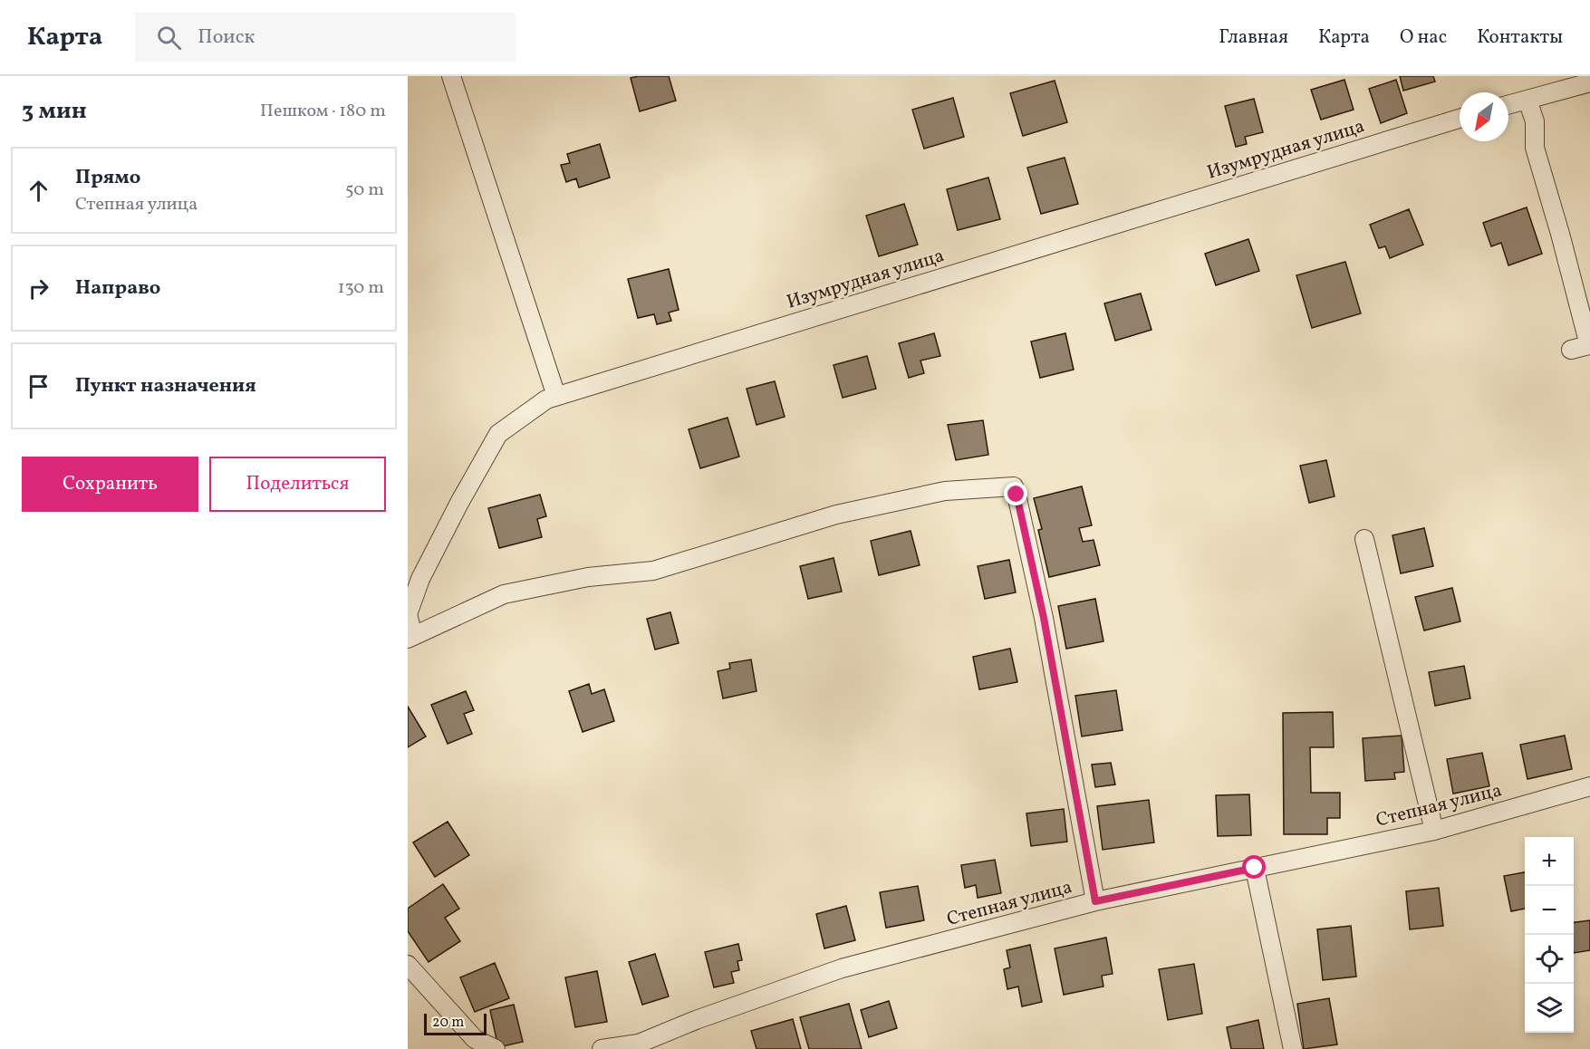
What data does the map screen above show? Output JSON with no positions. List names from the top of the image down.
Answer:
{
  "streets": {
    "street": ["Изумрудная улица", "Степная улица"]
  },
  "scale_bar": "20 m",
  "north": "bottom left",
  "page": {
    "header": "Карта",
    "search": "Поиск",
    "nav": [
      "Главная",
      "Карта",
      "О нас",
      "Контакты"
    ],
    "heading": ["3 мин", "Пешком · 180 m"],
    "list": [
      ["Прямо", "Степная улица", "50 m"],
      ["Направо", "130 m"],
      "Пункт назначения"
    ],
    "buttons": ["Сохранить", "Поделиться"],
    "map_buttons": ["+", "−"],
    "scale": "20 m"
  }
}
